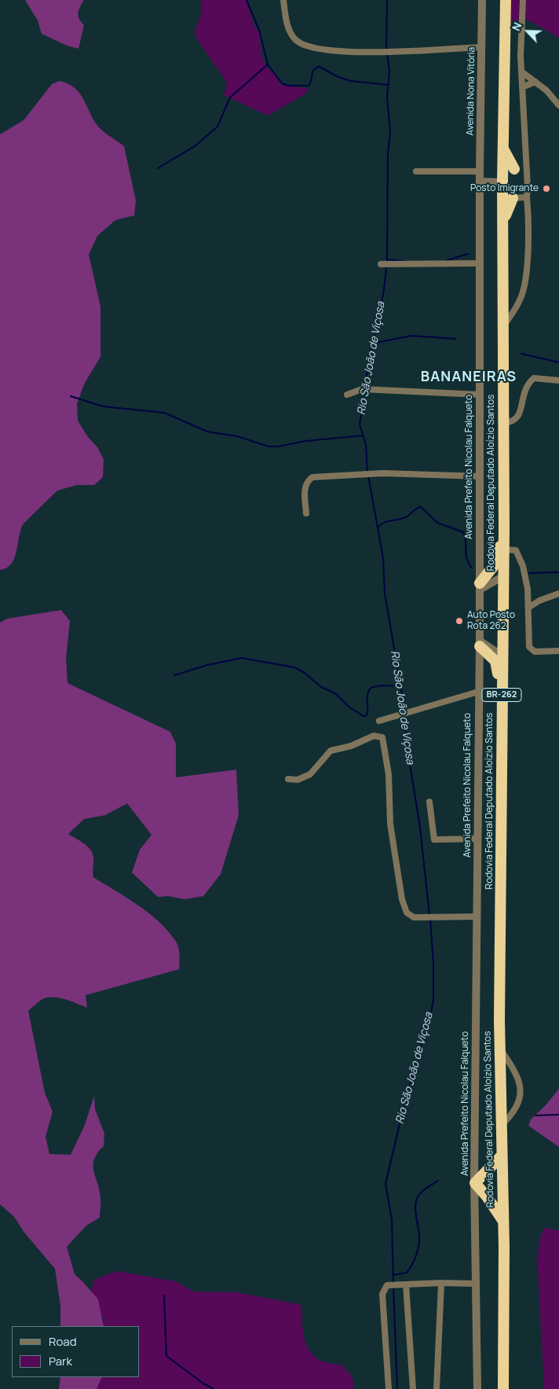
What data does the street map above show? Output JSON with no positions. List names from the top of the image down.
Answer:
{
  "streets": {
    "highway": ["Rodovia Federal Deputado Aloízio Santos", "BR-262"],
    "street": ["Avenida Nona Vitória", "Avenida Prefeito Nicolau Falqueto"]
  },
  "crossings": [
    ["Avenida Nona Vitória", "Avenida Prefeito Nicolau Falqueto"]
  ],
  "districts": ["BANANEIRAS"],
  "water": ["Rio São João de Viçosa"],
  "places": ["Posto Imigrante", "Auto Posto Rota 262"],
  "legend": ["Road", "Park"],
  "north": "top left"
}
